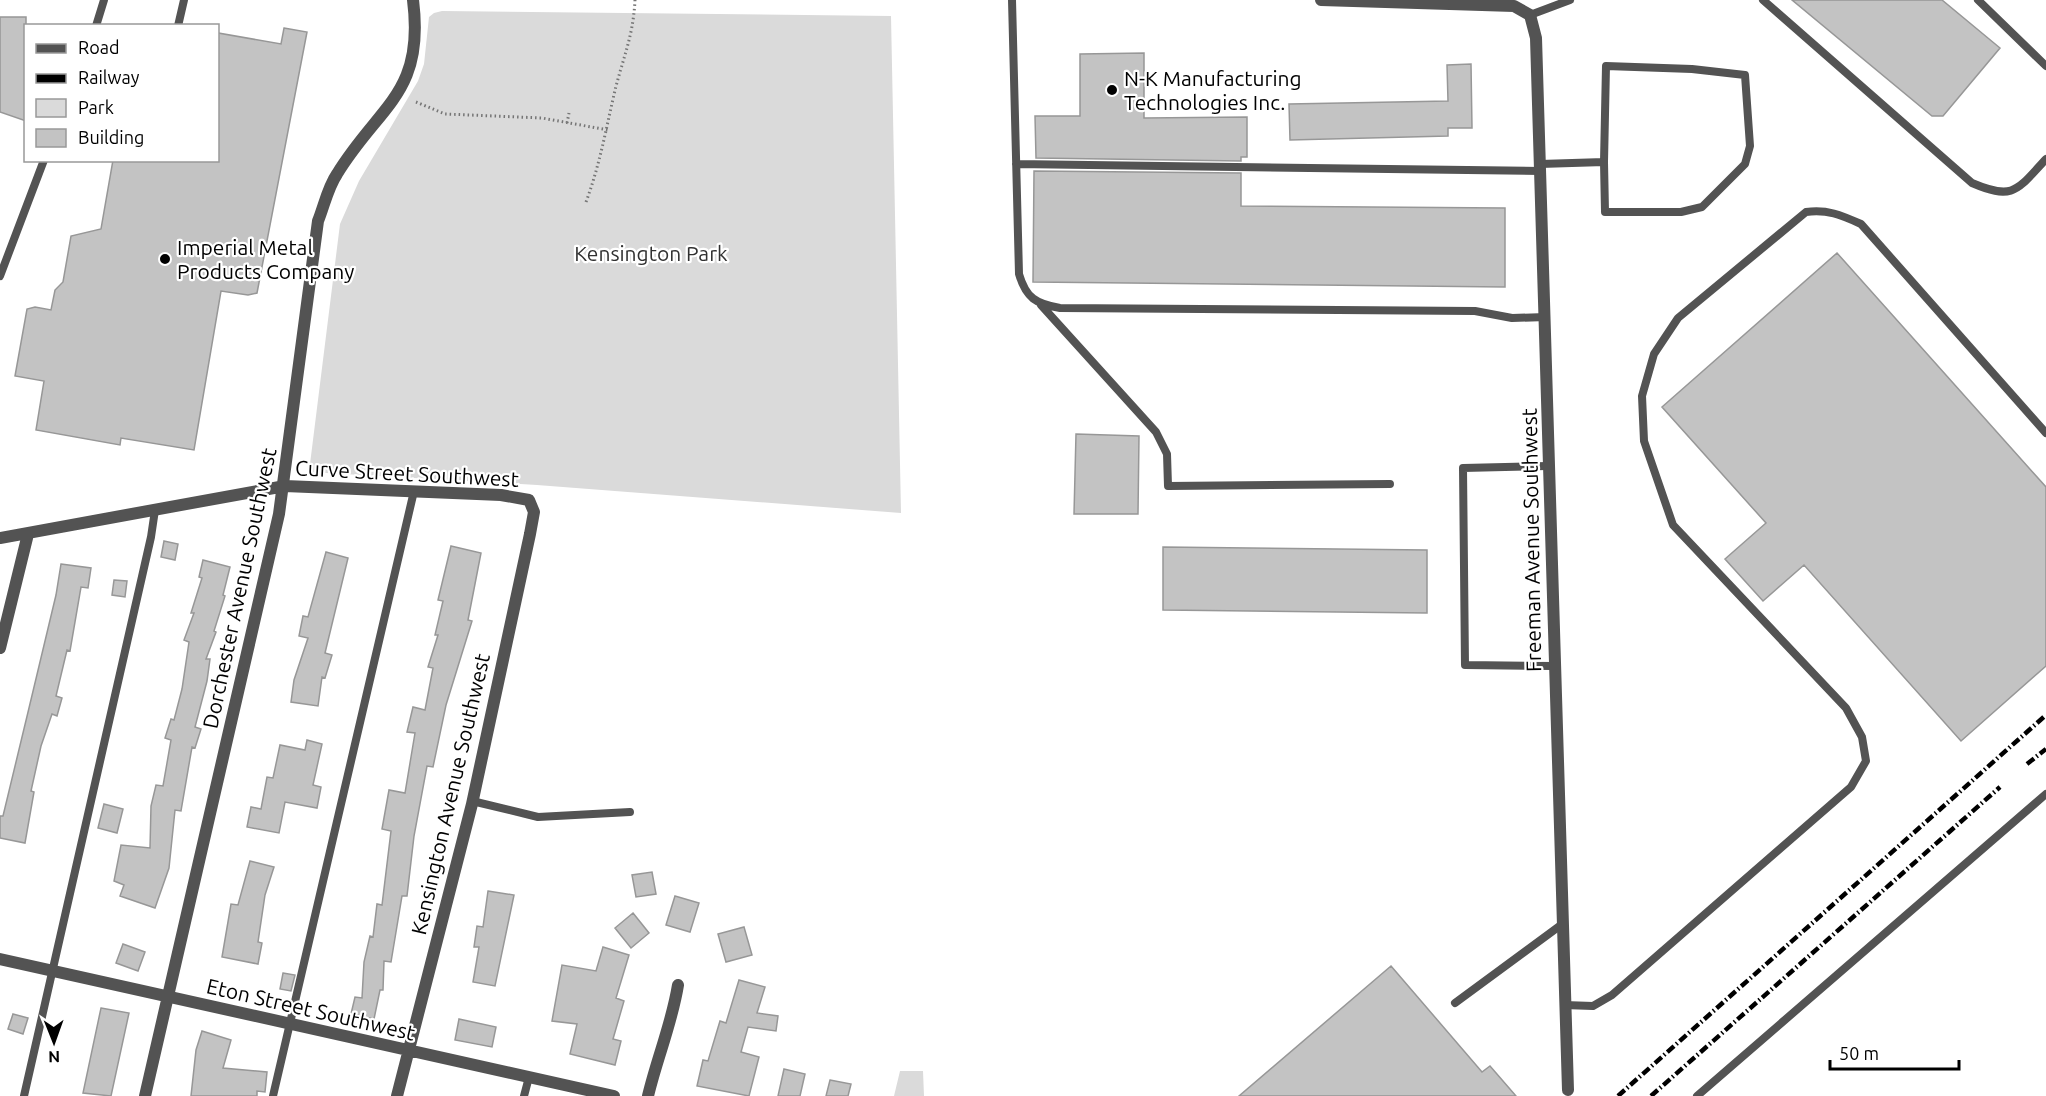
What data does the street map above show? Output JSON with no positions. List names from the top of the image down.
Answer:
{
  "streets": {
    "street": [
      "Curve Street Southwest",
      "Freeman Avenue Southwest",
      "Dorchester Avenue Southwest",
      "Kensington Avenue Southwest",
      "Eton Street Southwest"
    ]
  },
  "crossings": [
    ["Curve Street Southwest", "Dorchester Avenue Southwest"],
    ["Curve Street Southwest", "Kensington Avenue Southwest"],
    ["Dorchester Avenue Southwest", "Eton Street Southwest"],
    ["Kensington Avenue Southwest", "Eton Street Southwest"]
  ],
  "parks": ["Kensington Park"],
  "places": ["N-K Manufacturing Technologies Inc.", "Imperial Metal Products Company"],
  "legend": [
    "Road",
    "Railway",
    "Park",
    "Building"
  ],
  "scale_bar": "50 m",
  "north": "bottom"
}
